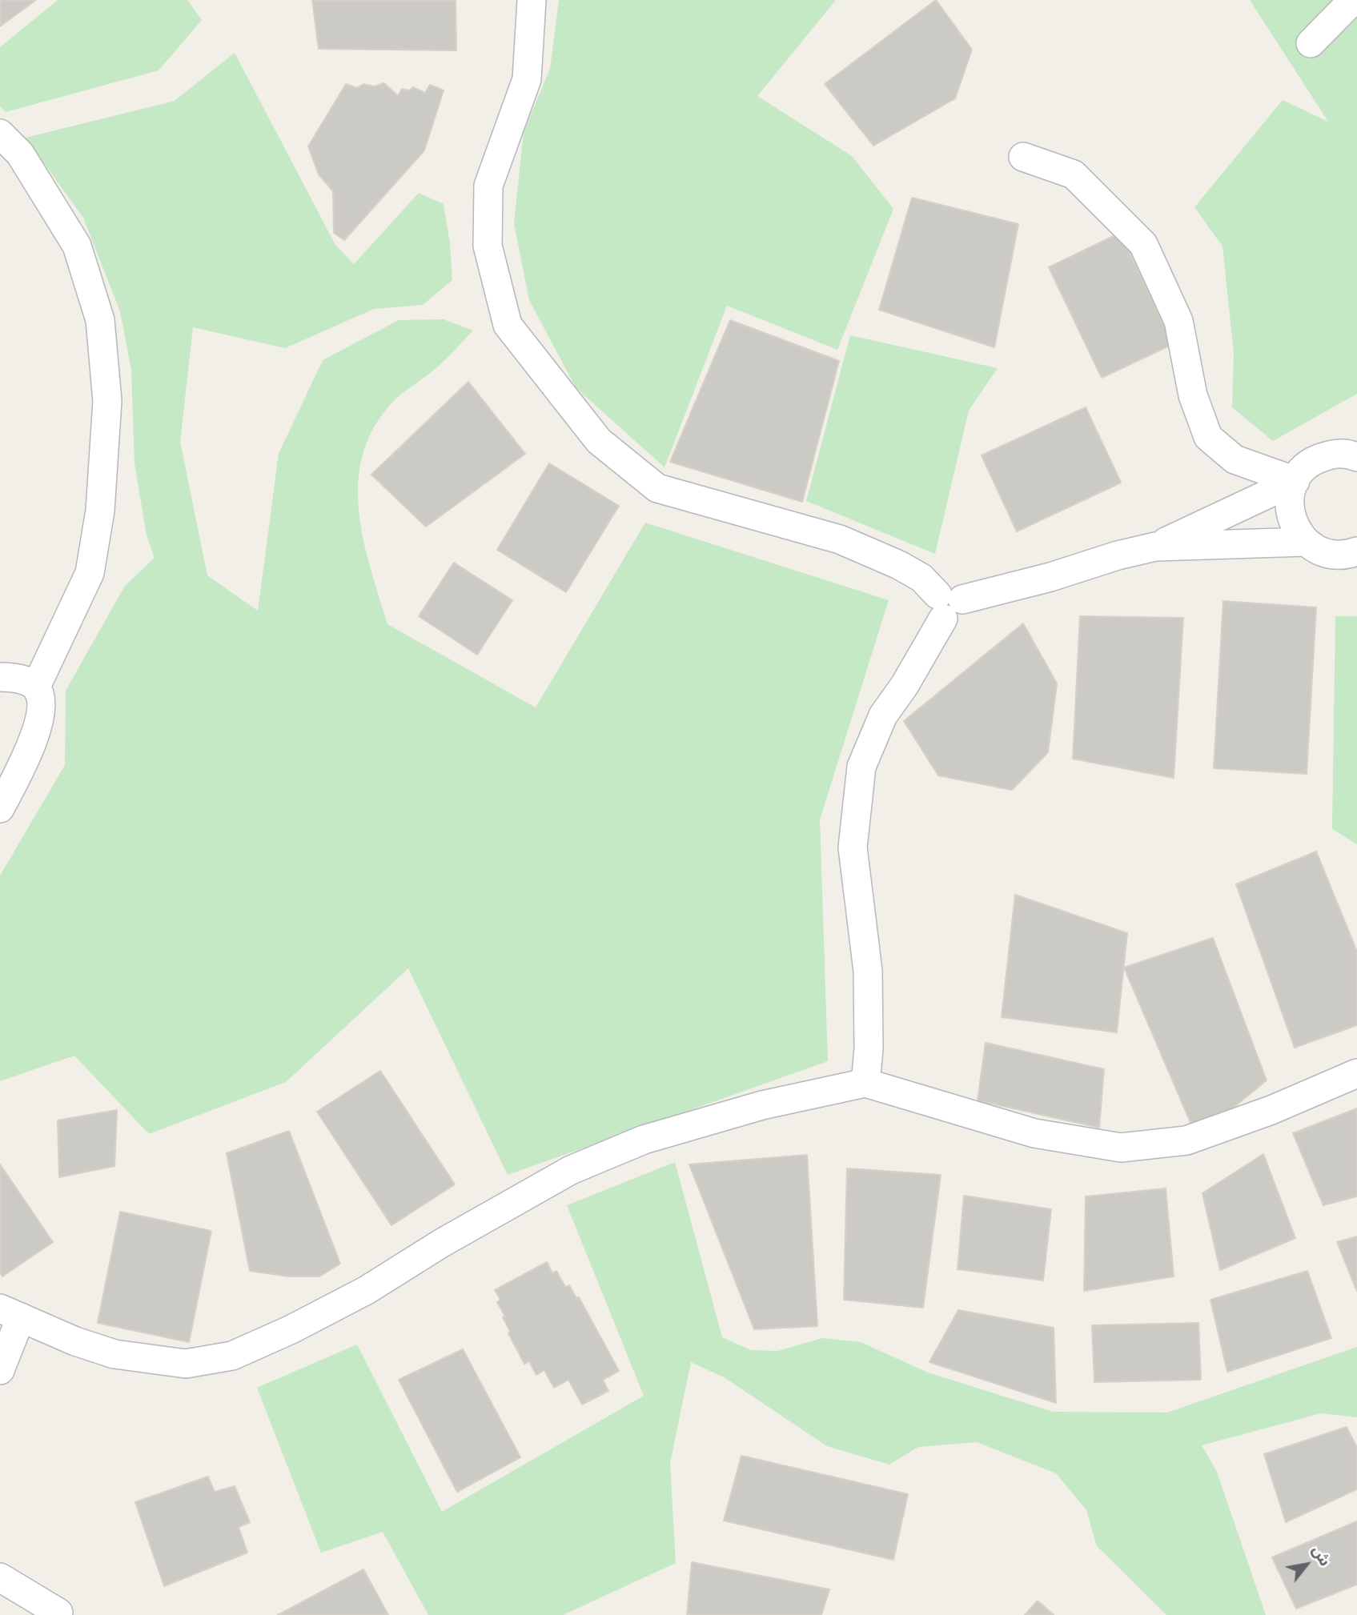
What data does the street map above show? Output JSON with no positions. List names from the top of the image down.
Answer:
{
  "north": "top right"
}
